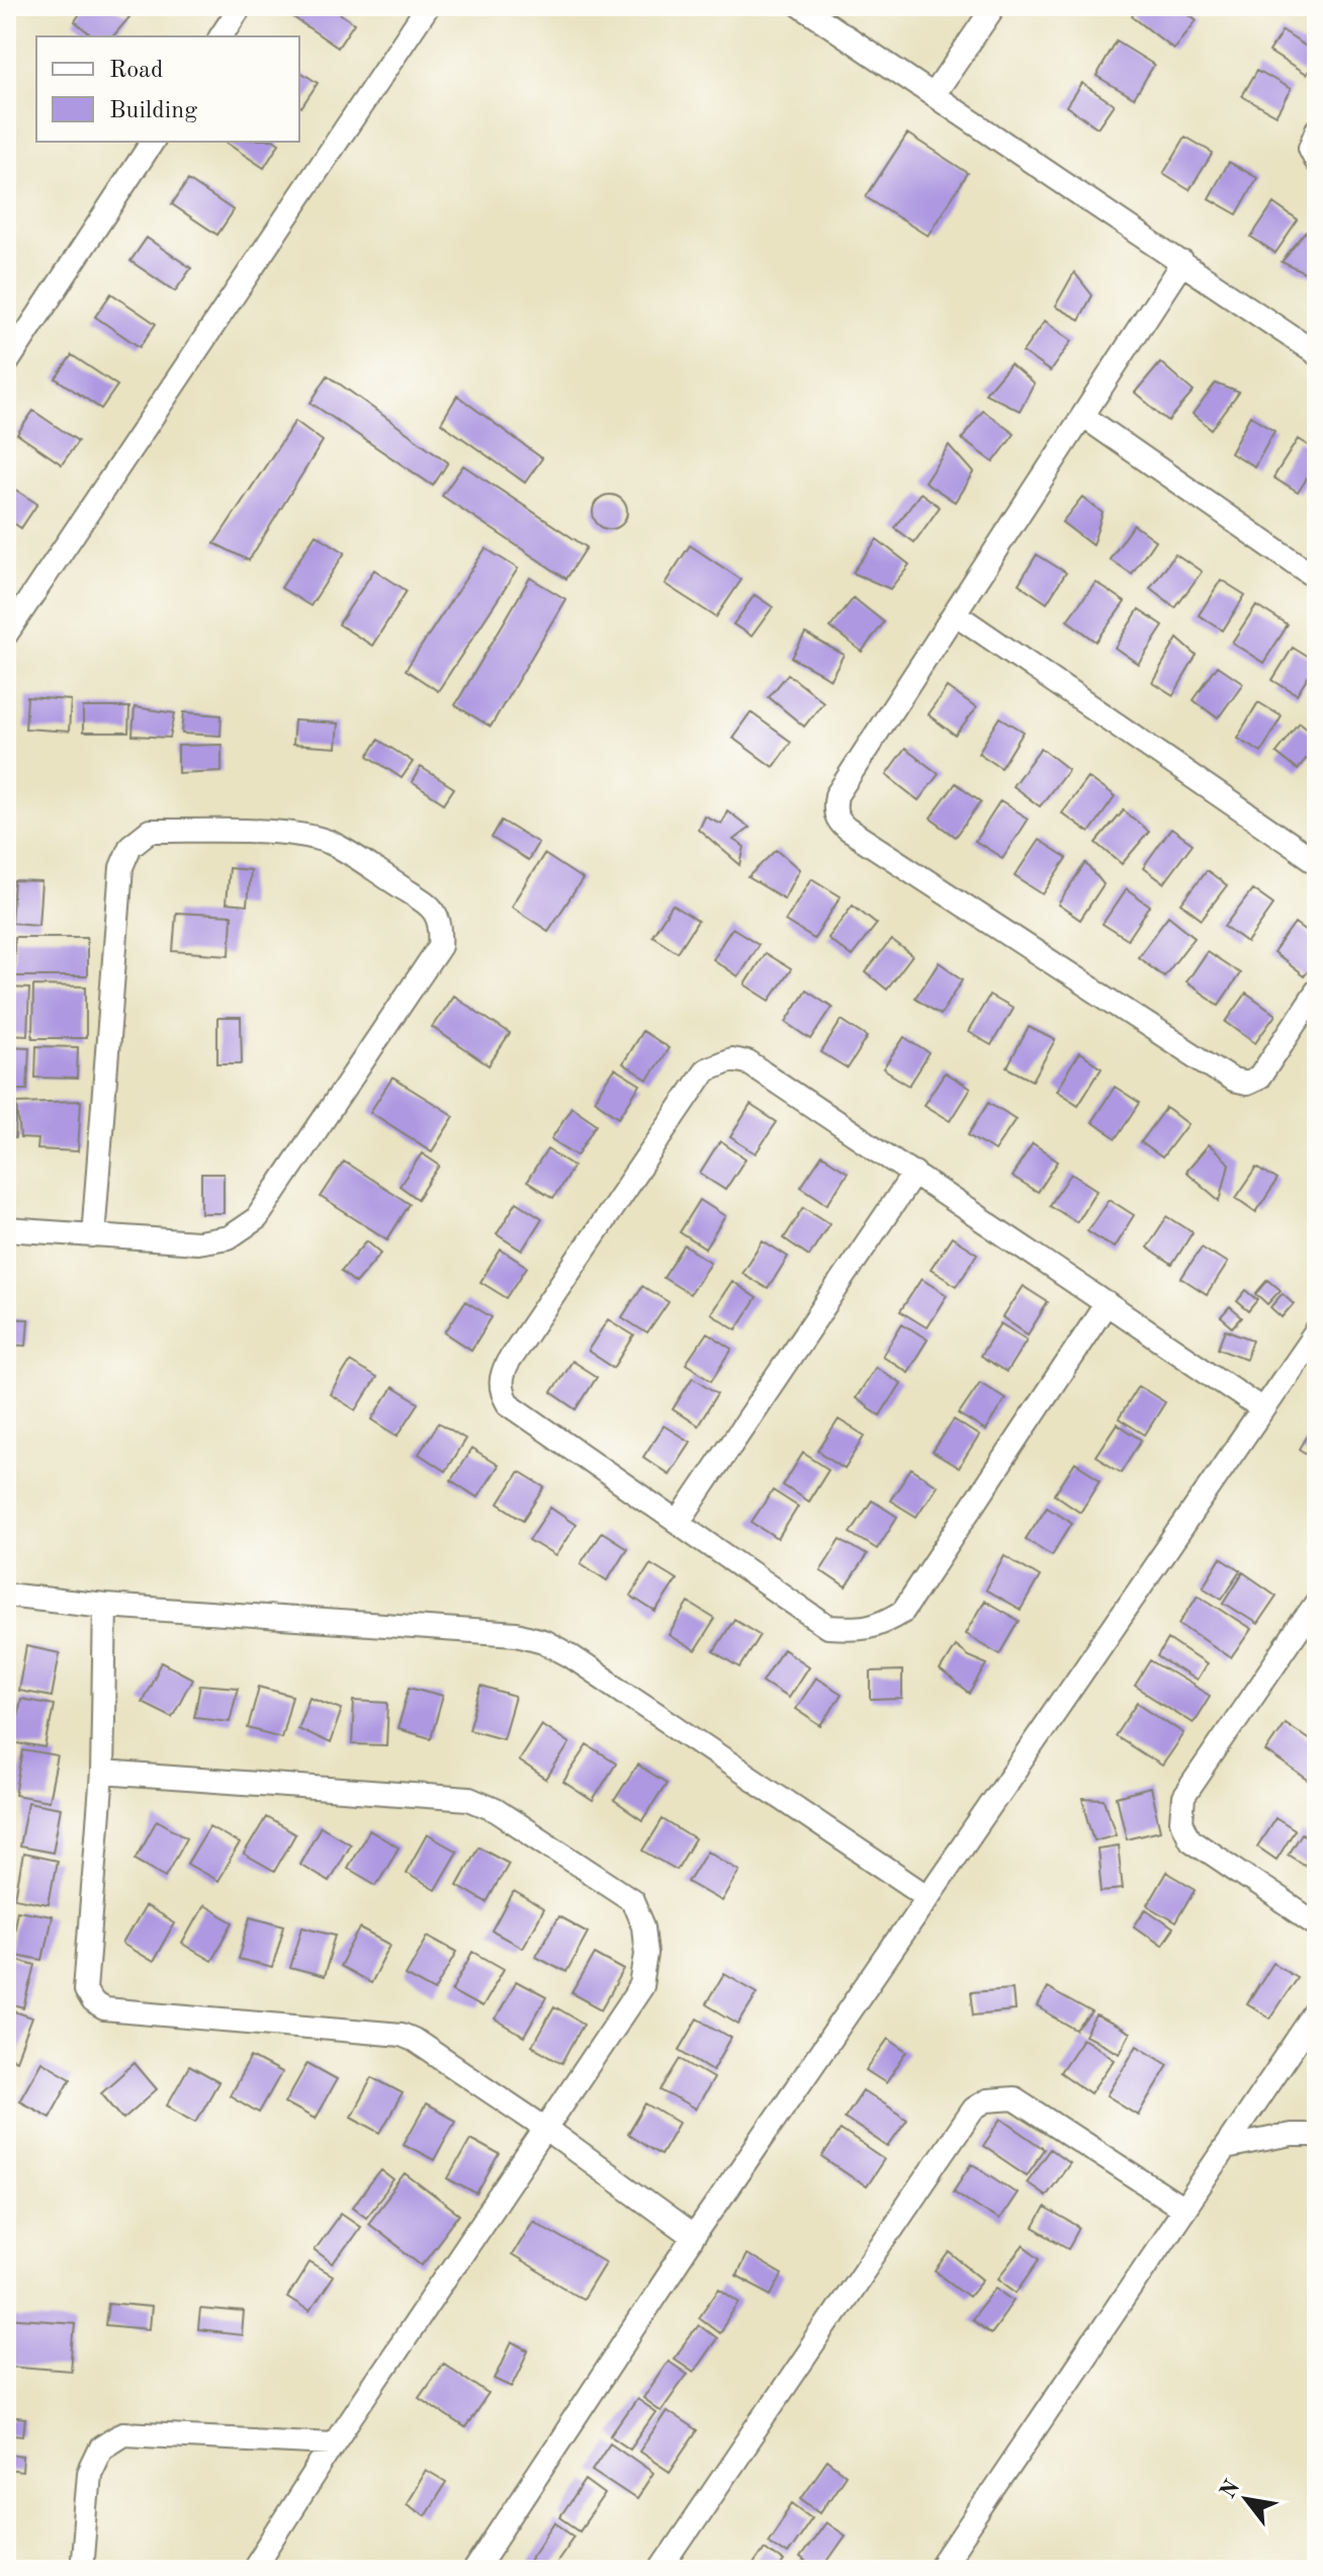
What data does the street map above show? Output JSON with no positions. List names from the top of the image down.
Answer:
{
  "legend": ["Road", "Building"],
  "north": "top left"
}
